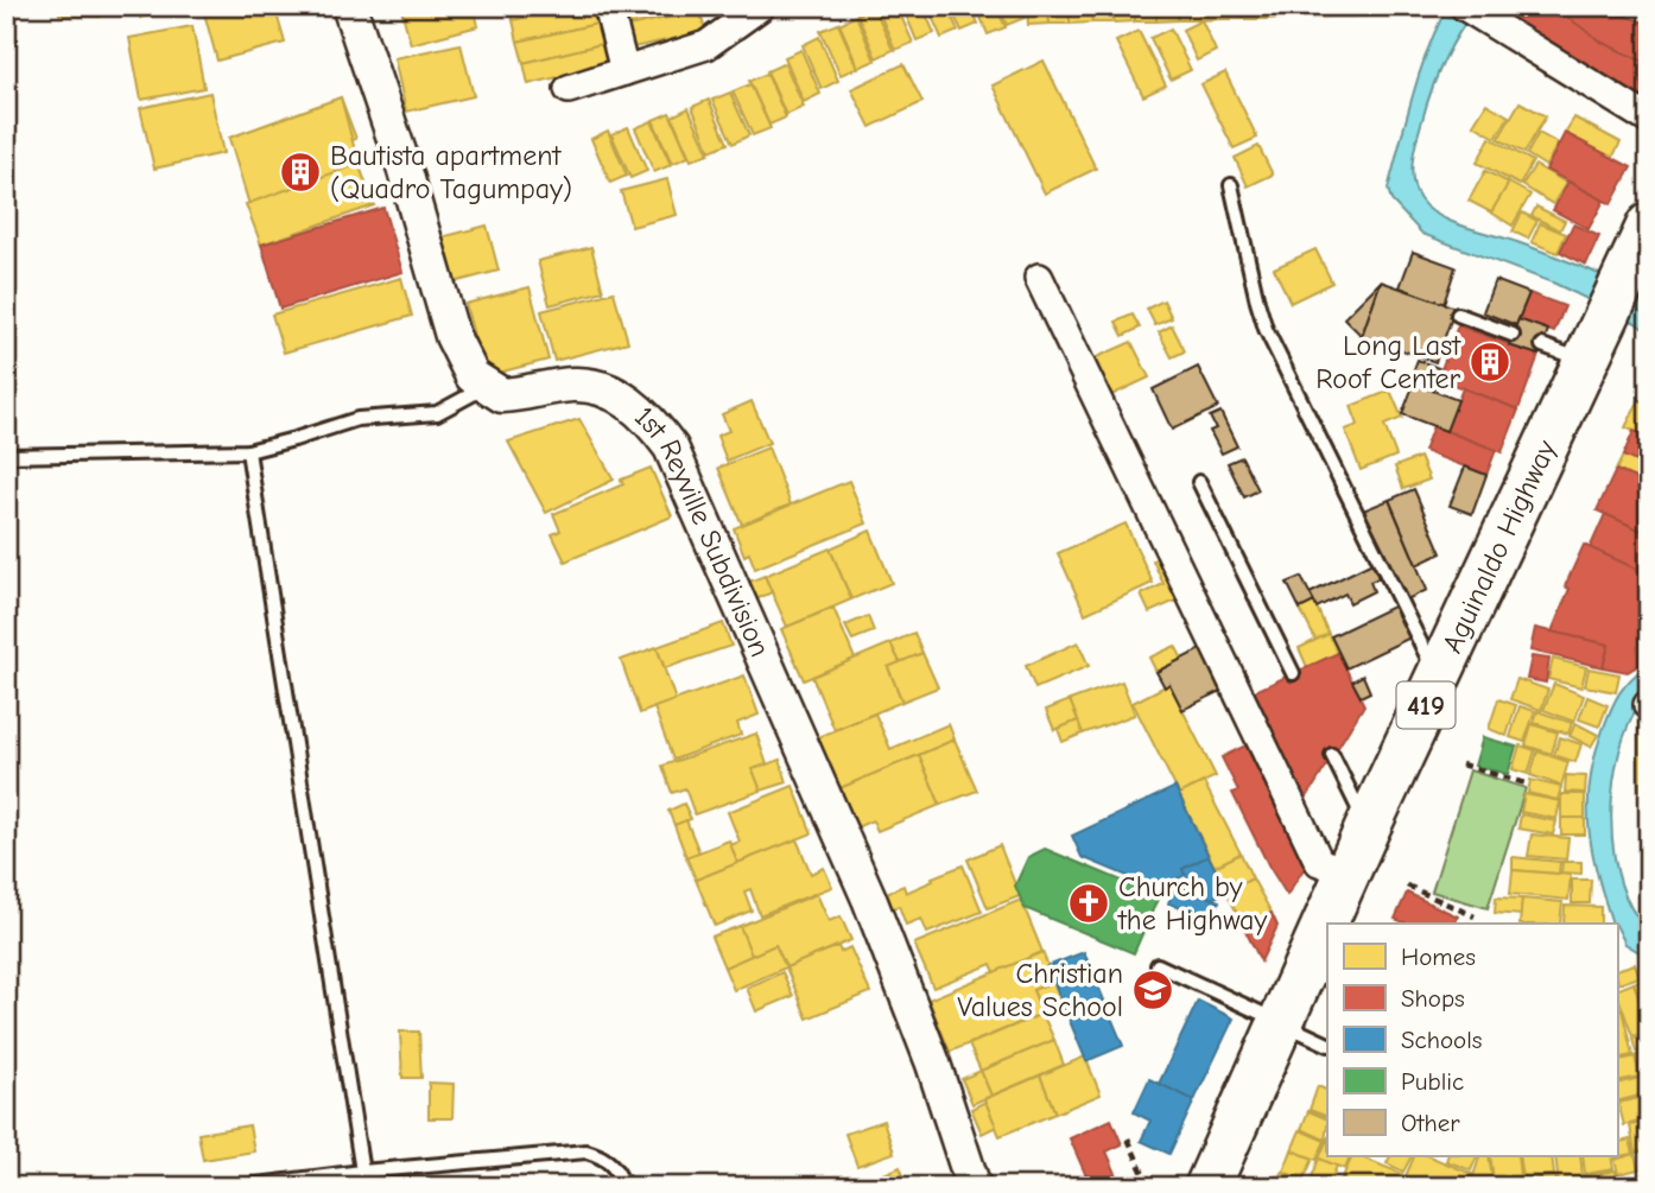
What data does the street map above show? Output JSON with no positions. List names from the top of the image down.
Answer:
{
  "streets": {
    "highway": ["Aguinaldo Highway", "419"],
    "street": ["1st Reyville Subdivision"]
  },
  "places": {
    "building": ["Bautista apartment (Quadro Tagumpay)", "Long Last Roof Center"],
    "church": ["Church by the Highway"],
    "school or university": ["Christian Values School"]
  },
  "legend": [
    "Homes",
    "Shops",
    "Schools",
    "Public",
    "Other"
  ]
}
